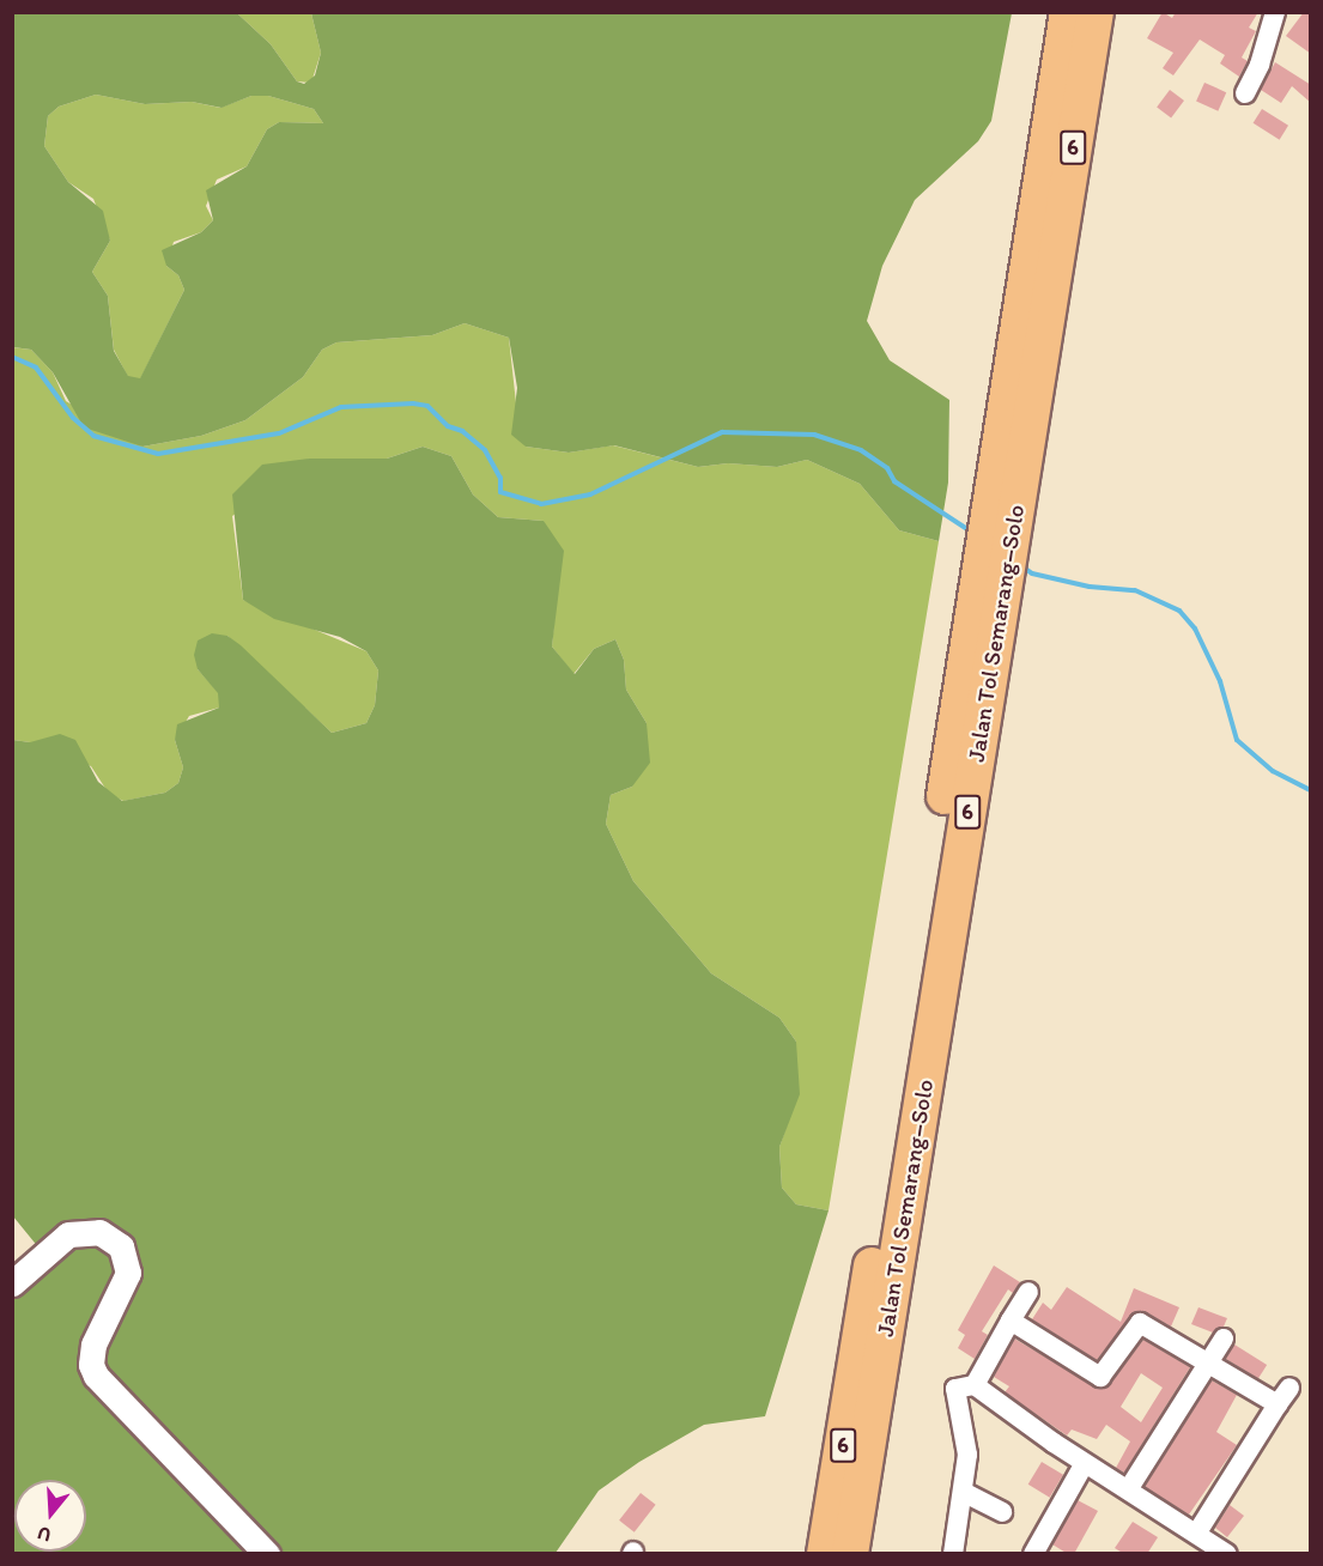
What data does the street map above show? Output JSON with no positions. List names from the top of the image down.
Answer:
{
  "streets": {
    "highway": ["6", "Jalan Tol Semarang–Solo"]
  },
  "north": "bottom"
}
